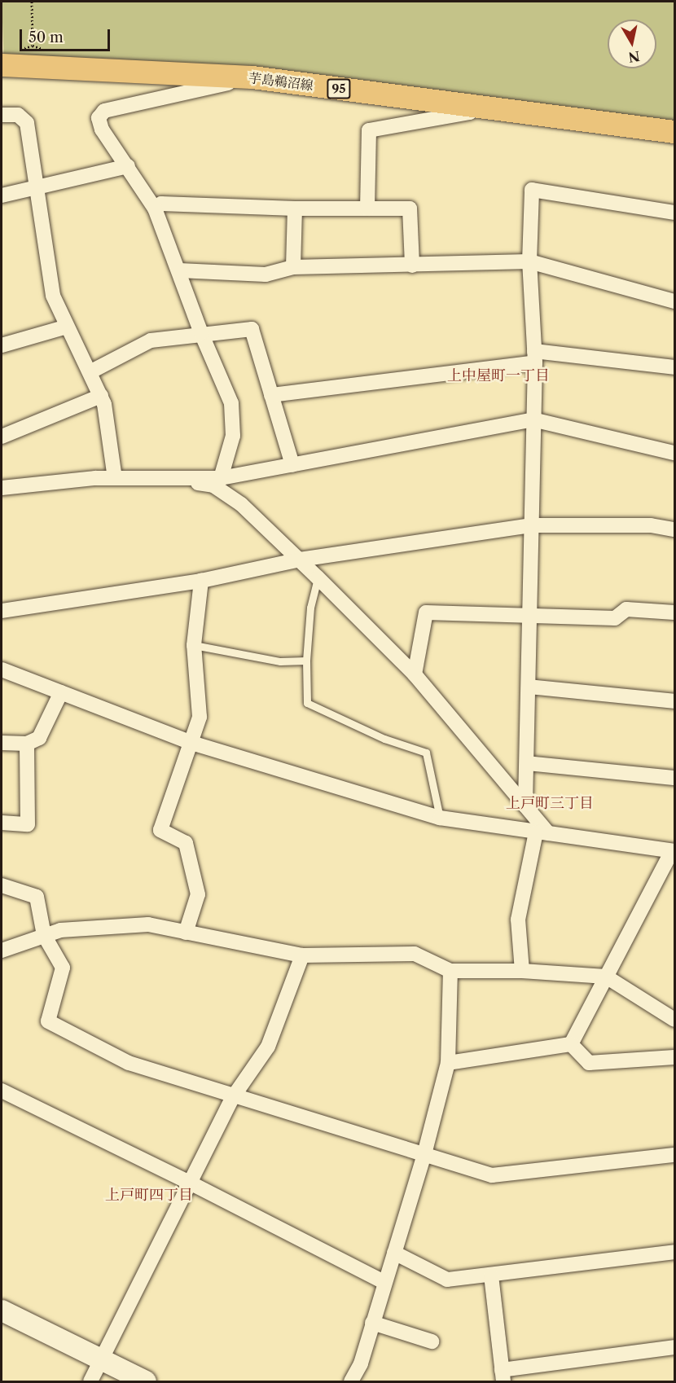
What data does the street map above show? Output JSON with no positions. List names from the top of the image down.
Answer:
{
  "streets": {
    "main road": ["芋島鵜沼線", "95"]
  },
  "districts": ["上中屋町一丁目", "上戸町三丁目", "上戸町四丁目"],
  "scale_bar": "50 m",
  "north": "bottom"
}
